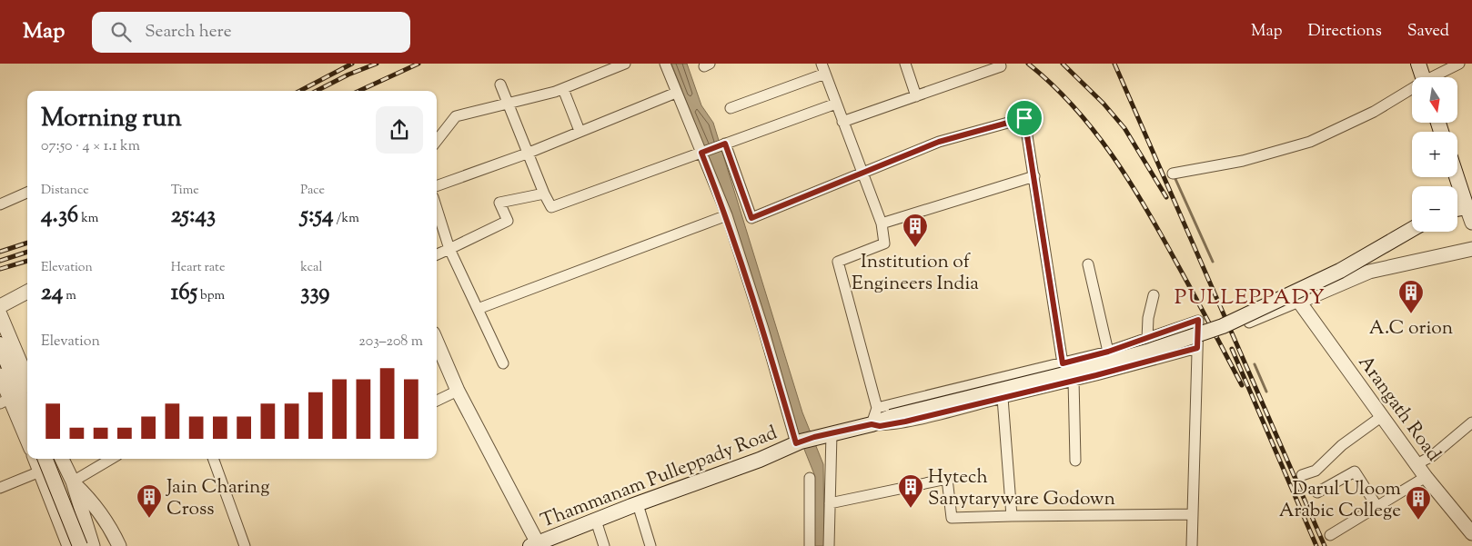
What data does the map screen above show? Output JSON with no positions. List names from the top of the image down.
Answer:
{
  "streets": {
    "main road": ["Thammanam Pulleppady Road"],
    "street": ["Arangath Road"]
  },
  "districts": ["PULLEPPADY"],
  "places": {
    "building": [
      "Institution of Engineers India",
      "A.C orion",
      "Hytech Sanytaryware Godown",
      "Jain Charing Cross",
      "Darul Uloom Arabic College"
    ]
  },
  "north": "bottom",
  "page": {
    "header": "Map",
    "search": "Search here",
    "nav": ["Map", "Directions", "Saved"],
    "map_buttons": ["+", "−"],
    "heading": ["Morning run", "07:50 · 4 × 1.1 km"],
    "stats": [
      ["Distance", "4.36 km"],
      ["Time", "25:43"],
      ["Pace", "5:54 /km"],
      ["Elevation", "24 m"],
      ["Heart rate", "165 bpm"],
      ["kcal", "339"]
    ],
    "chart": ["Elevation", "203–208 m"]
  }
}
